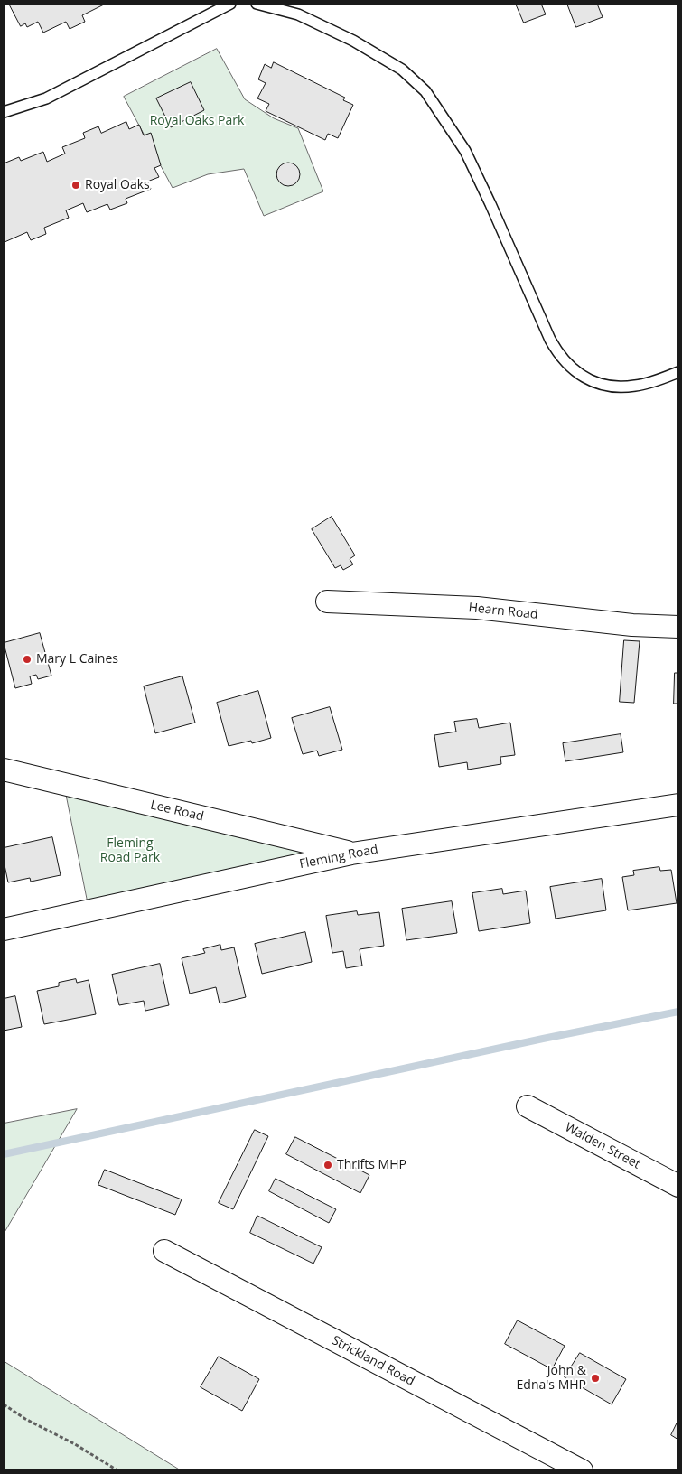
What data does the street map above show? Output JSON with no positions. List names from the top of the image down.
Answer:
{
  "streets": {
    "street": [
      "Hearn Road",
      "Lee Road",
      "Fleming Road",
      "Walden Street",
      "Strickland Road"
    ]
  },
  "crossings": [
    ["Lee Road", "Fleming Road"]
  ],
  "parks": ["Royal Oaks Park", "Fleming Road Park"],
  "places": [
    "Royal Oaks",
    "Mary L Caines",
    "Thrifts MHP",
    "John & Edna's MHP"
  ]
}
